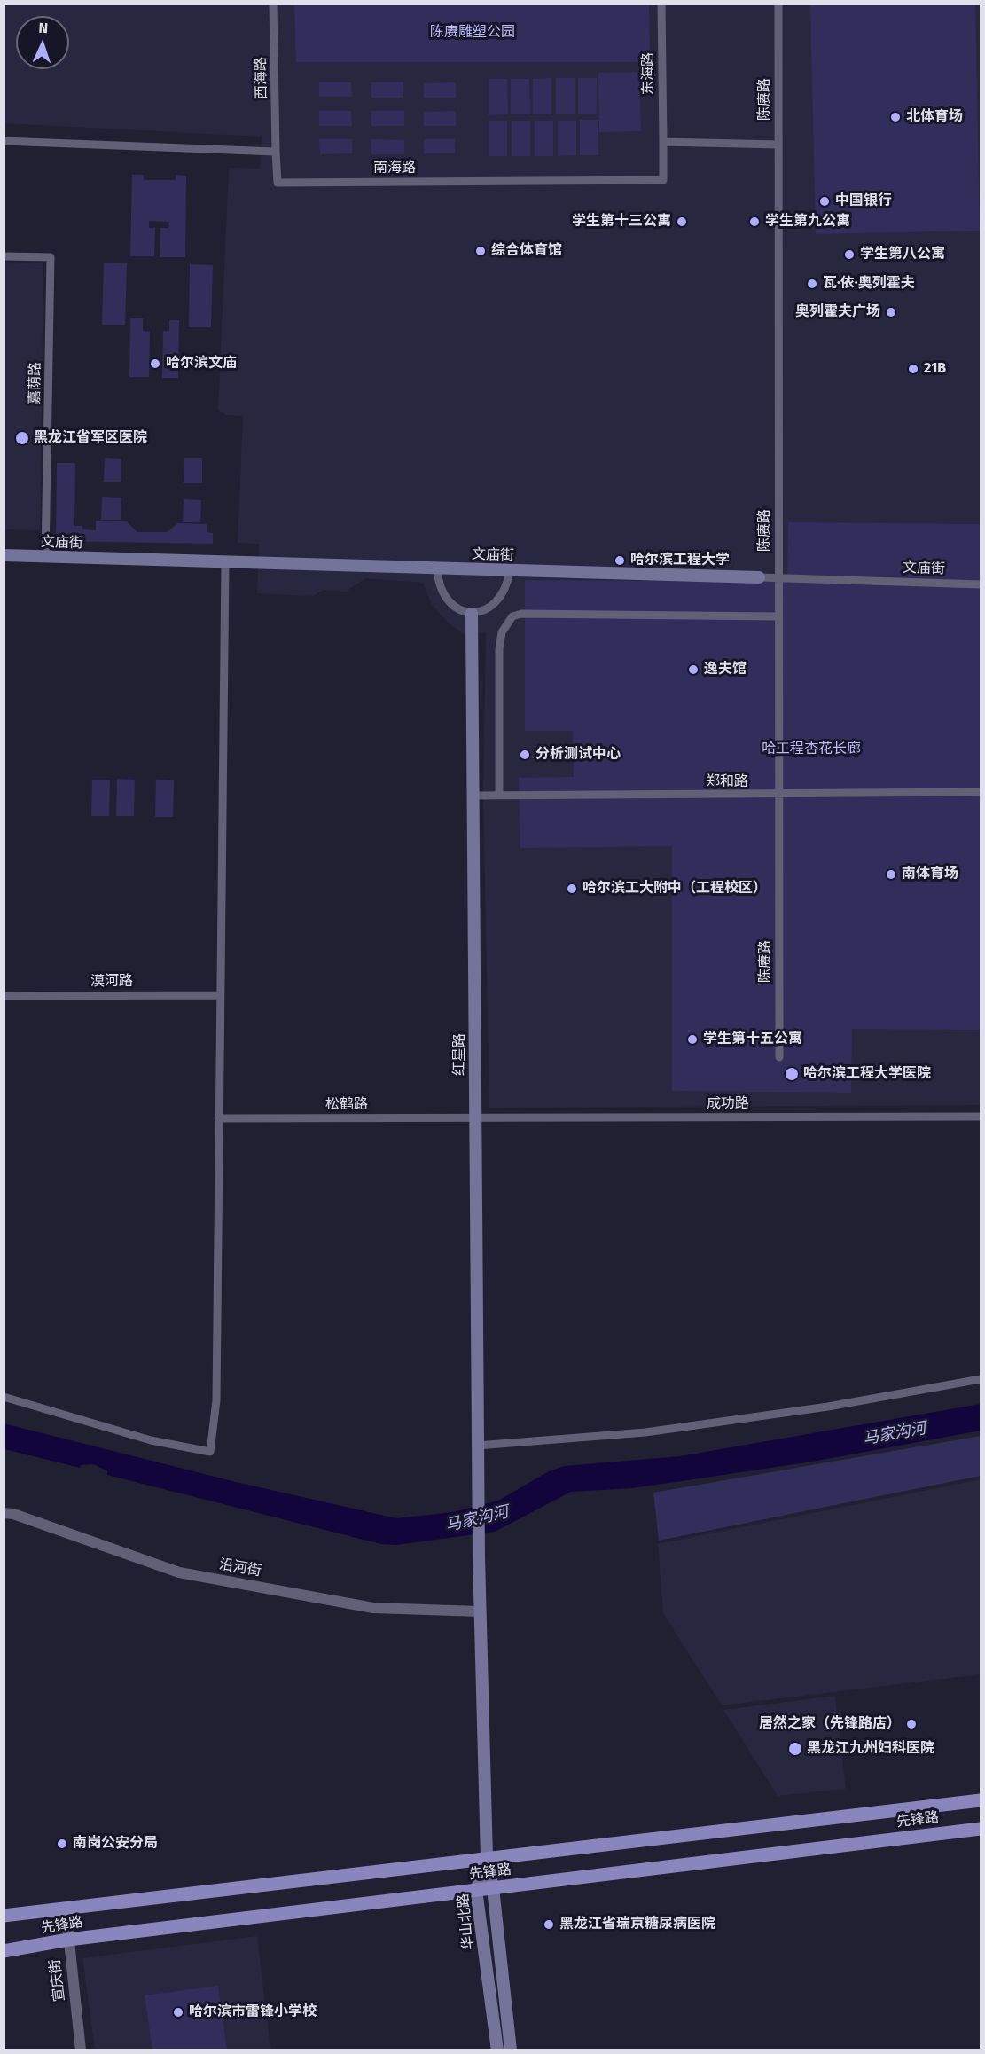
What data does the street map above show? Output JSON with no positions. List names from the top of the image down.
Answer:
{
  "streets": {
    "main road": [
      "文庙街",
      "红星路",
      "先锋路",
      "华山北路"
    ],
    "street": [
      "东海路",
      "西海路",
      "陈赓路",
      "南海路",
      "嘉荫路",
      "郑和路",
      "漠河路",
      "成功路",
      "松鹤路",
      "沿河街",
      "宣庆街"
    ]
  },
  "crossings": [
    ["东海路", "南海路"],
    ["西海路", "南海路"],
    ["陈赓路", "文庙街"],
    ["陈赓路", "郑和路"],
    ["嘉荫路", "文庙街"],
    ["郑和路", "红星路"],
    ["红星路", "成功路"],
    ["红星路", "松鹤路"],
    ["红星路", "沿河街"],
    ["红星路", "先锋路"],
    ["红星路", "华山北路"],
    ["成功路", "松鹤路"],
    ["先锋路", "华山北路"],
    ["先锋路", "宣庆街"]
  ],
  "water": ["马家沟河"],
  "parks": ["陈赓雕塑公园", "哈工程杏花长廊"],
  "places": [
    "北体育场",
    "中国银行",
    "学生第十三公寓",
    "学生第九公寓",
    "综合体育馆",
    "学生第八公寓",
    "瓦·依·奥列霍夫",
    "奥列霍夫广场",
    "哈尔滨文庙",
    "21B",
    "黑龙江省军区医院",
    "哈尔滨工程大学",
    "逸夫馆",
    "分析测试中心",
    "南体育场",
    "哈尔滨工大附中（工程校区）",
    "学生第十五公寓",
    "哈尔滨工程大学医院",
    "居然之家（先锋路店）",
    "黑龙江九州妇科医院",
    "南岗公安分局",
    "黑龙江省瑞京糖尿病医院",
    "哈尔滨市雷锋小学校"
  ],
  "north": "top"
}
